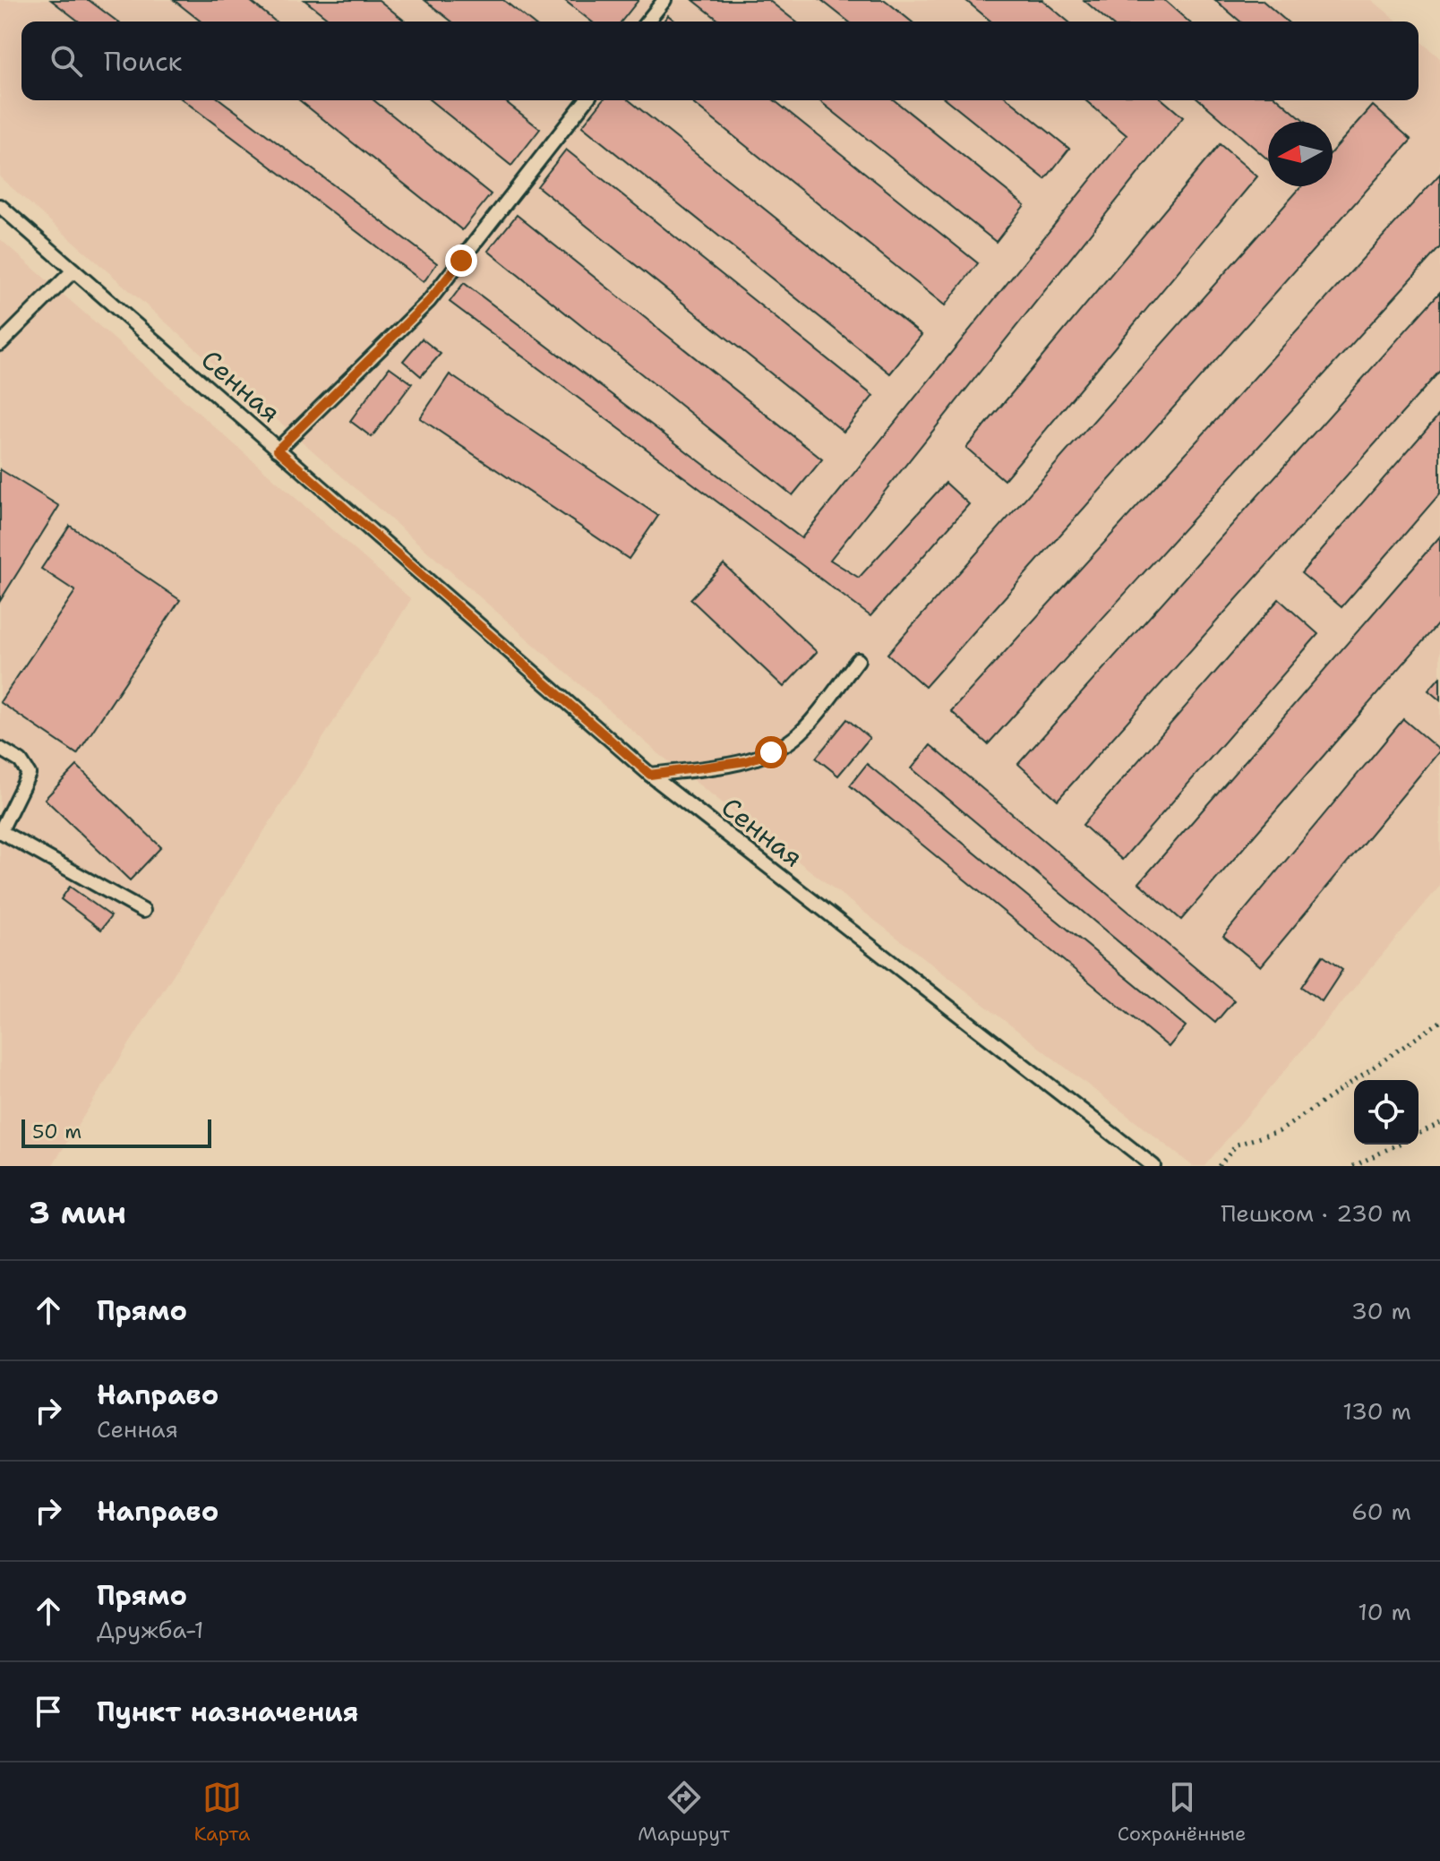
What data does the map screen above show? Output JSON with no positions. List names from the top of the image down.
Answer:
{
  "streets": {
    "lane": ["Сенная"]
  },
  "scale_bar": "50 m",
  "north": "left",
  "page": {
    "search": "Поиск",
    "scale": "50 m",
    "heading": ["3 мин", "Пешком · 230 m"],
    "list": [
      ["Прямо", "30 m"],
      ["Направо", "Сенная", "130 m"],
      ["Направо", "60 m"],
      ["Прямо", "Дружба-1", "10 m"],
      "Пункт назначения"
    ],
    "nav": ["Карта", "Маршрут", "Сохранённые"]
  }
}
